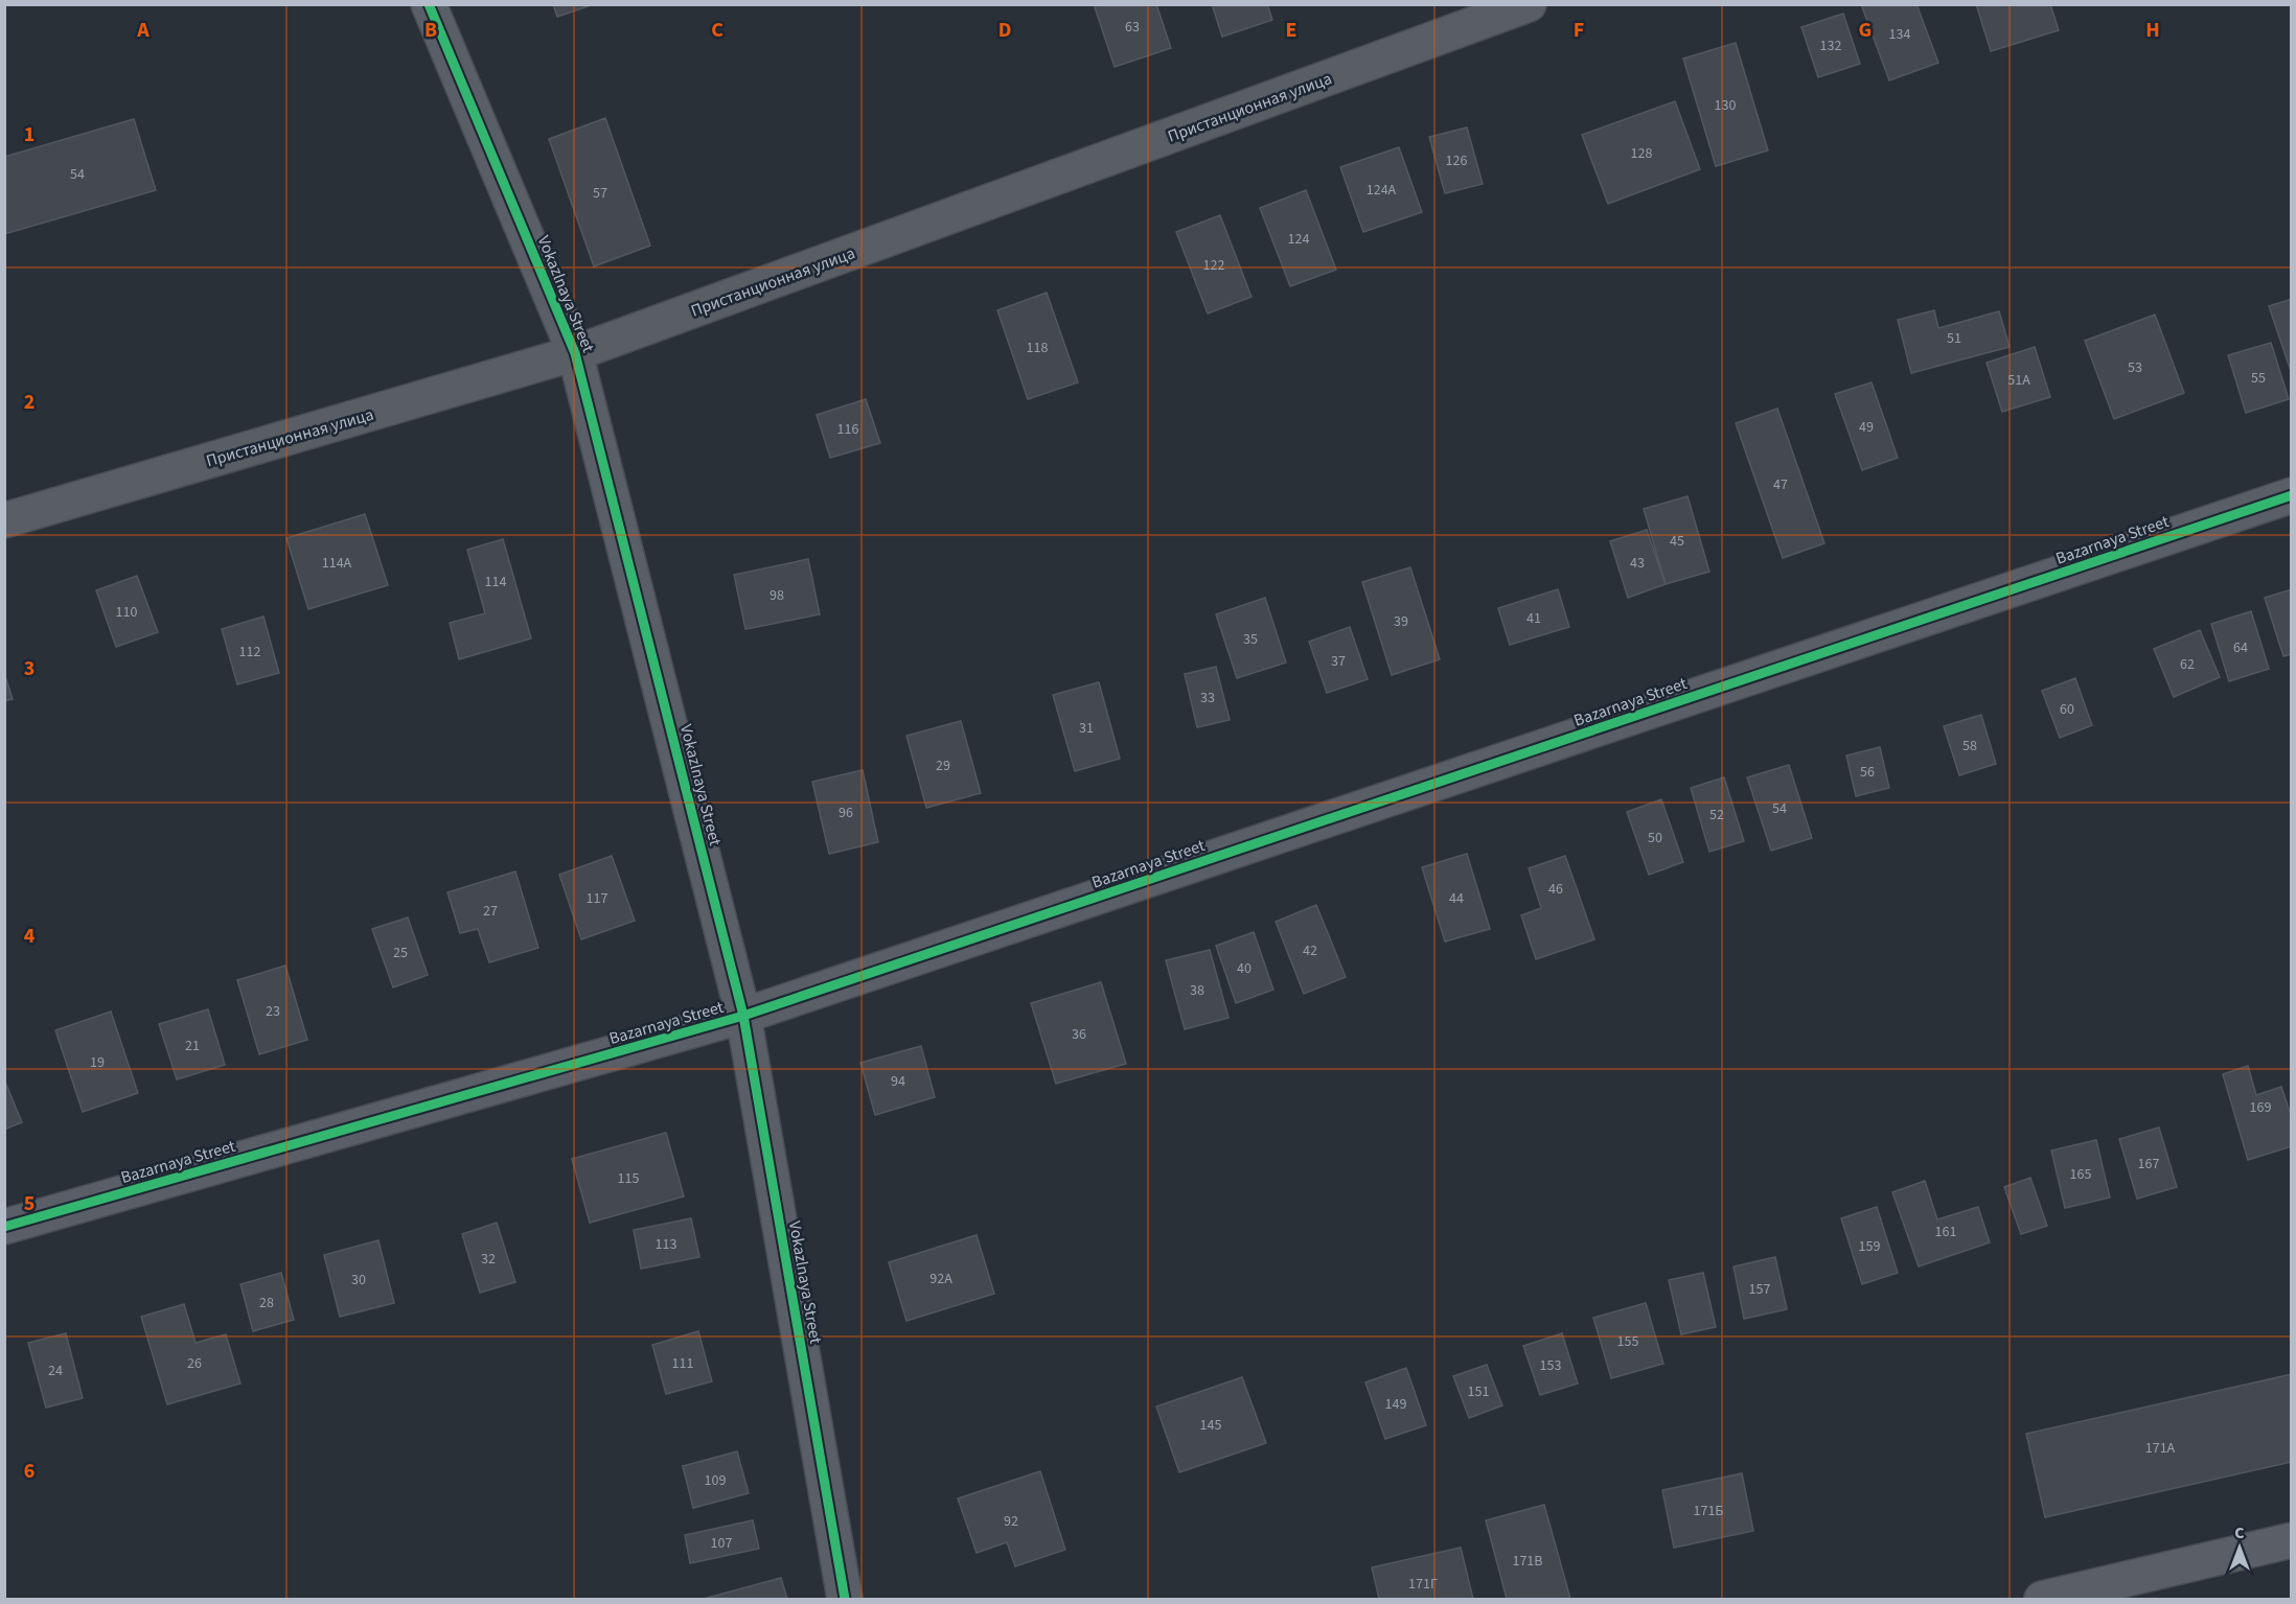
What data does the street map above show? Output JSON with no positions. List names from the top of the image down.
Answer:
{
  "streets": {
    "street": ["Пристанционная улица", "Vokazlnaya Street", "Bazarnaya Street"]
  },
  "crossings": [
    ["Пристанционная улица", "Vokazlnaya Street"],
    ["Vokazlnaya Street", "Bazarnaya Street"]
  ],
  "house_numbers": [
    "63",
    "134",
    "132",
    "130",
    "128",
    "126",
    "54",
    "124А",
    "57",
    "124",
    "122",
    "51",
    "118",
    "53",
    "55",
    "51А",
    "49",
    "116",
    "47",
    "45",
    "114А",
    "43",
    "114",
    "98",
    "110",
    "41",
    "39",
    "35",
    "64",
    "112",
    "37",
    "62",
    "33",
    "60",
    "31",
    "58",
    "29",
    "56",
    "54",
    "96",
    "52",
    "50",
    "46",
    "117",
    "44",
    "27",
    "42",
    "25",
    "40",
    "38",
    "23",
    "36",
    "21",
    "19",
    "94",
    "169",
    "167",
    "165",
    "115",
    "161",
    "113",
    "159",
    "32",
    "92А",
    "30",
    "157",
    "28",
    "155",
    "26",
    "111",
    "153",
    "24",
    "151",
    "149",
    "145",
    "171А",
    "109",
    "171Б",
    "92",
    "107",
    "171В",
    "171Г"
  ],
  "north": "top",
  "grid": {
    "columns": [
      "A",
      "B",
      "C",
      "D",
      "E",
      "F",
      "G",
      "H"
    ],
    "rows": [
      "1",
      "2",
      "3",
      "4",
      "5",
      "6"
    ]
  }
}
